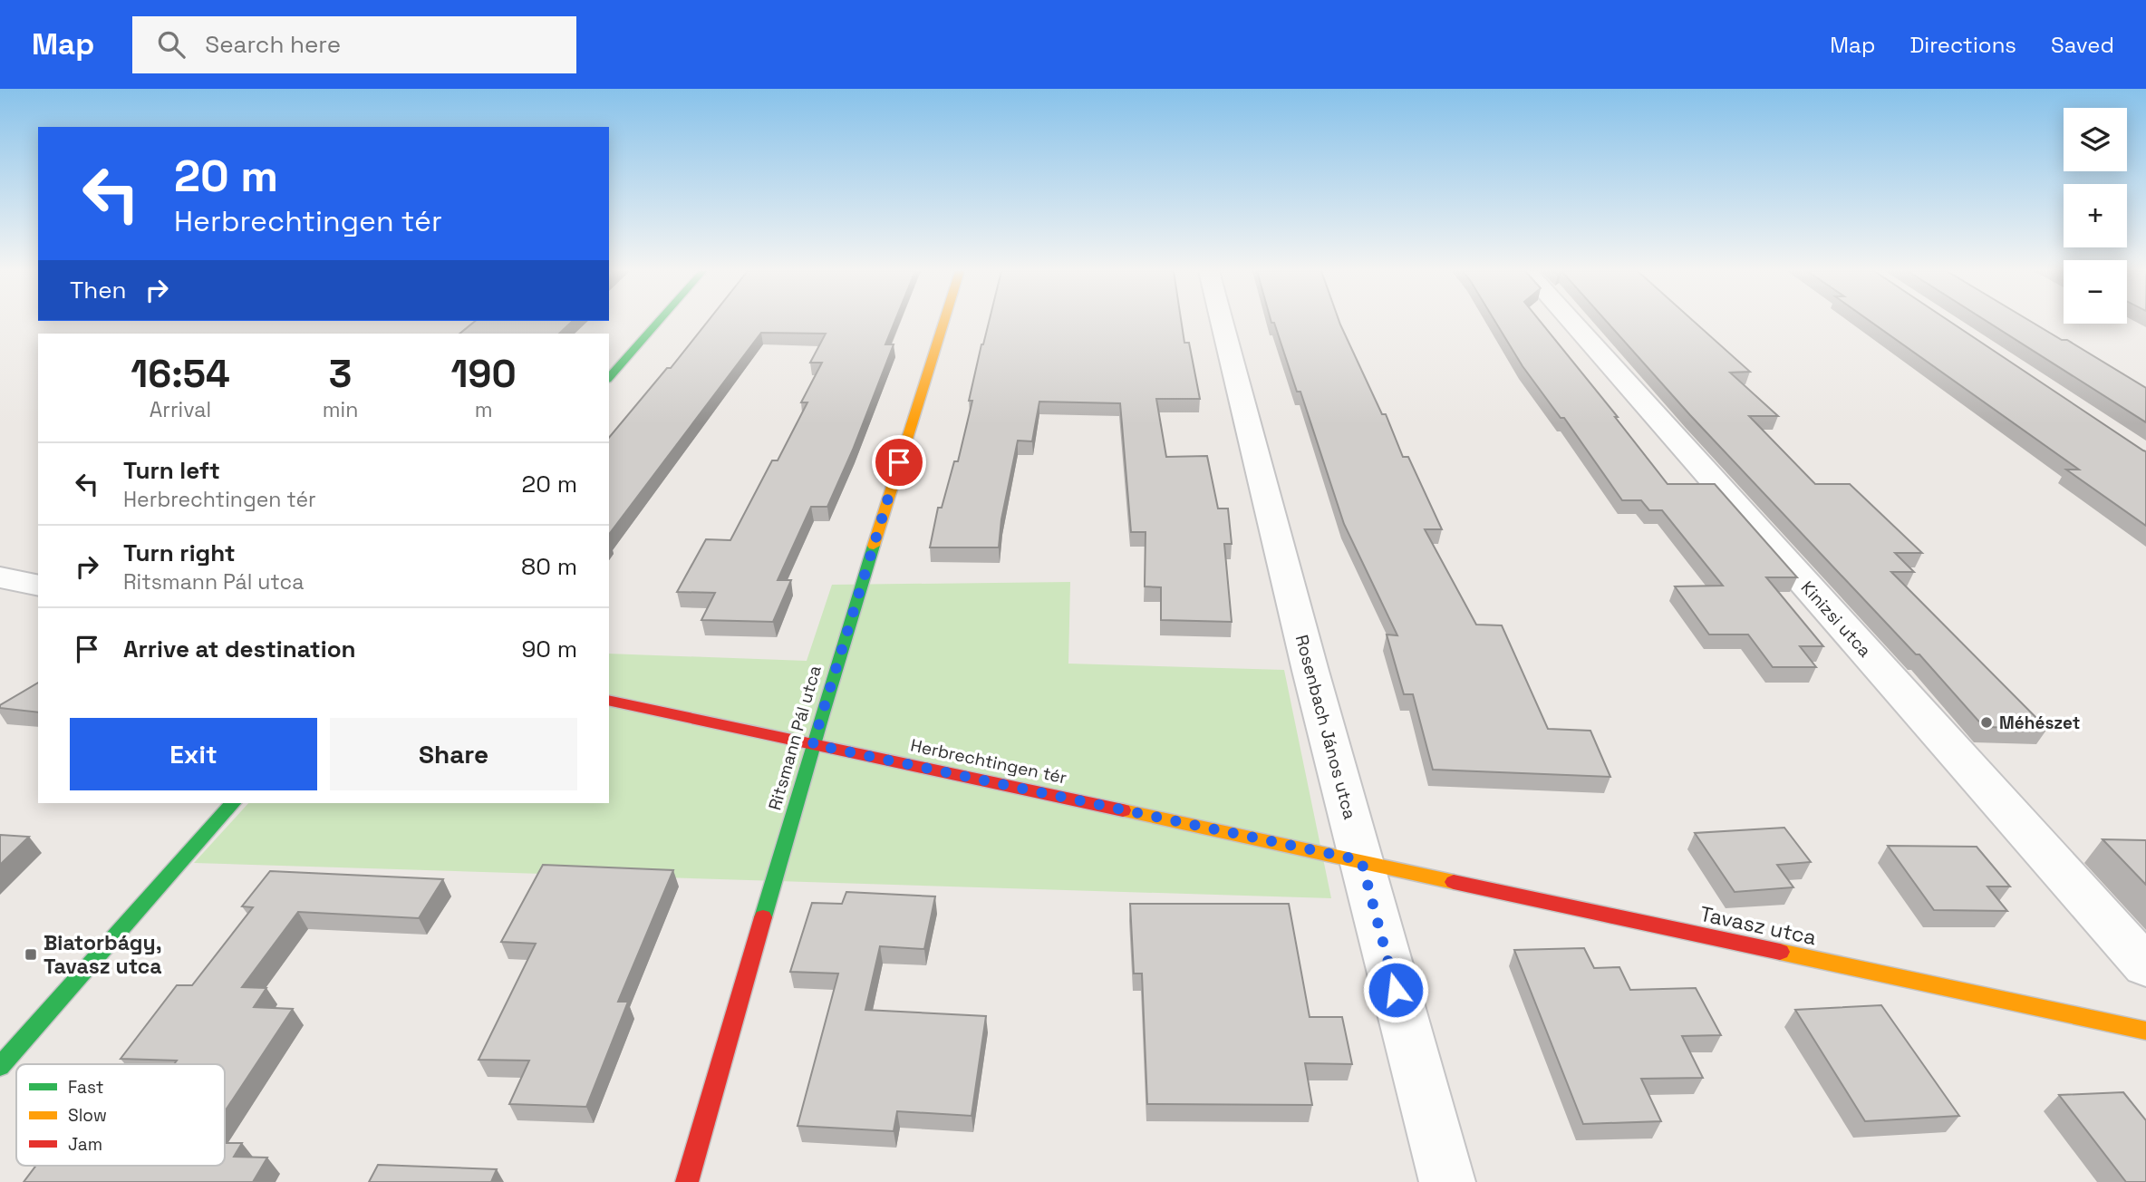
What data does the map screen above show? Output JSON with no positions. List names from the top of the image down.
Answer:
{
  "streets": {
    "street": [
      "Kinizsi utca",
      "Rosenbach János utca",
      "Ritsmann Pál utca",
      "Herbrechtingen tér",
      "Tavasz utca"
    ]
  },
  "crossings": [
    ["Rosenbach János utca", "Herbrechtingen tér"],
    ["Rosenbach János utca", "Tavasz utca"],
    ["Ritsmann Pál utca", "Herbrechtingen tér"],
    ["Herbrechtingen tér", "Tavasz utca"]
  ],
  "places": {
    "other": ["Méhészet"],
    "transit": ["Biatorbágy, Tavasz utca"]
  },
  "legend": ["Fast", "Slow", "Jam"],
  "page": {
    "header": "Map",
    "search": "Search here",
    "nav": ["Map", "Directions", "Saved"],
    "map_buttons": ["+", "−"],
    "turn": ["20 m", "Herbrechtingen tér"],
    "then": "Then",
    "eta": [
      "16:54",
      "Arrival",
      "3",
      "min",
      "190",
      "m"
    ],
    "list": [
      {
        "name": "Turn left",
        "note": "Herbrechtingen tér",
        "value": "20 m"
      },
      {
        "name": "Turn right",
        "note": "Ritsmann Pál utca",
        "value": "80 m"
      },
      {
        "name": "Arrive at destination",
        "value": "90 m"
      }
    ],
    "buttons": ["Exit", "Share"]
  }
}
